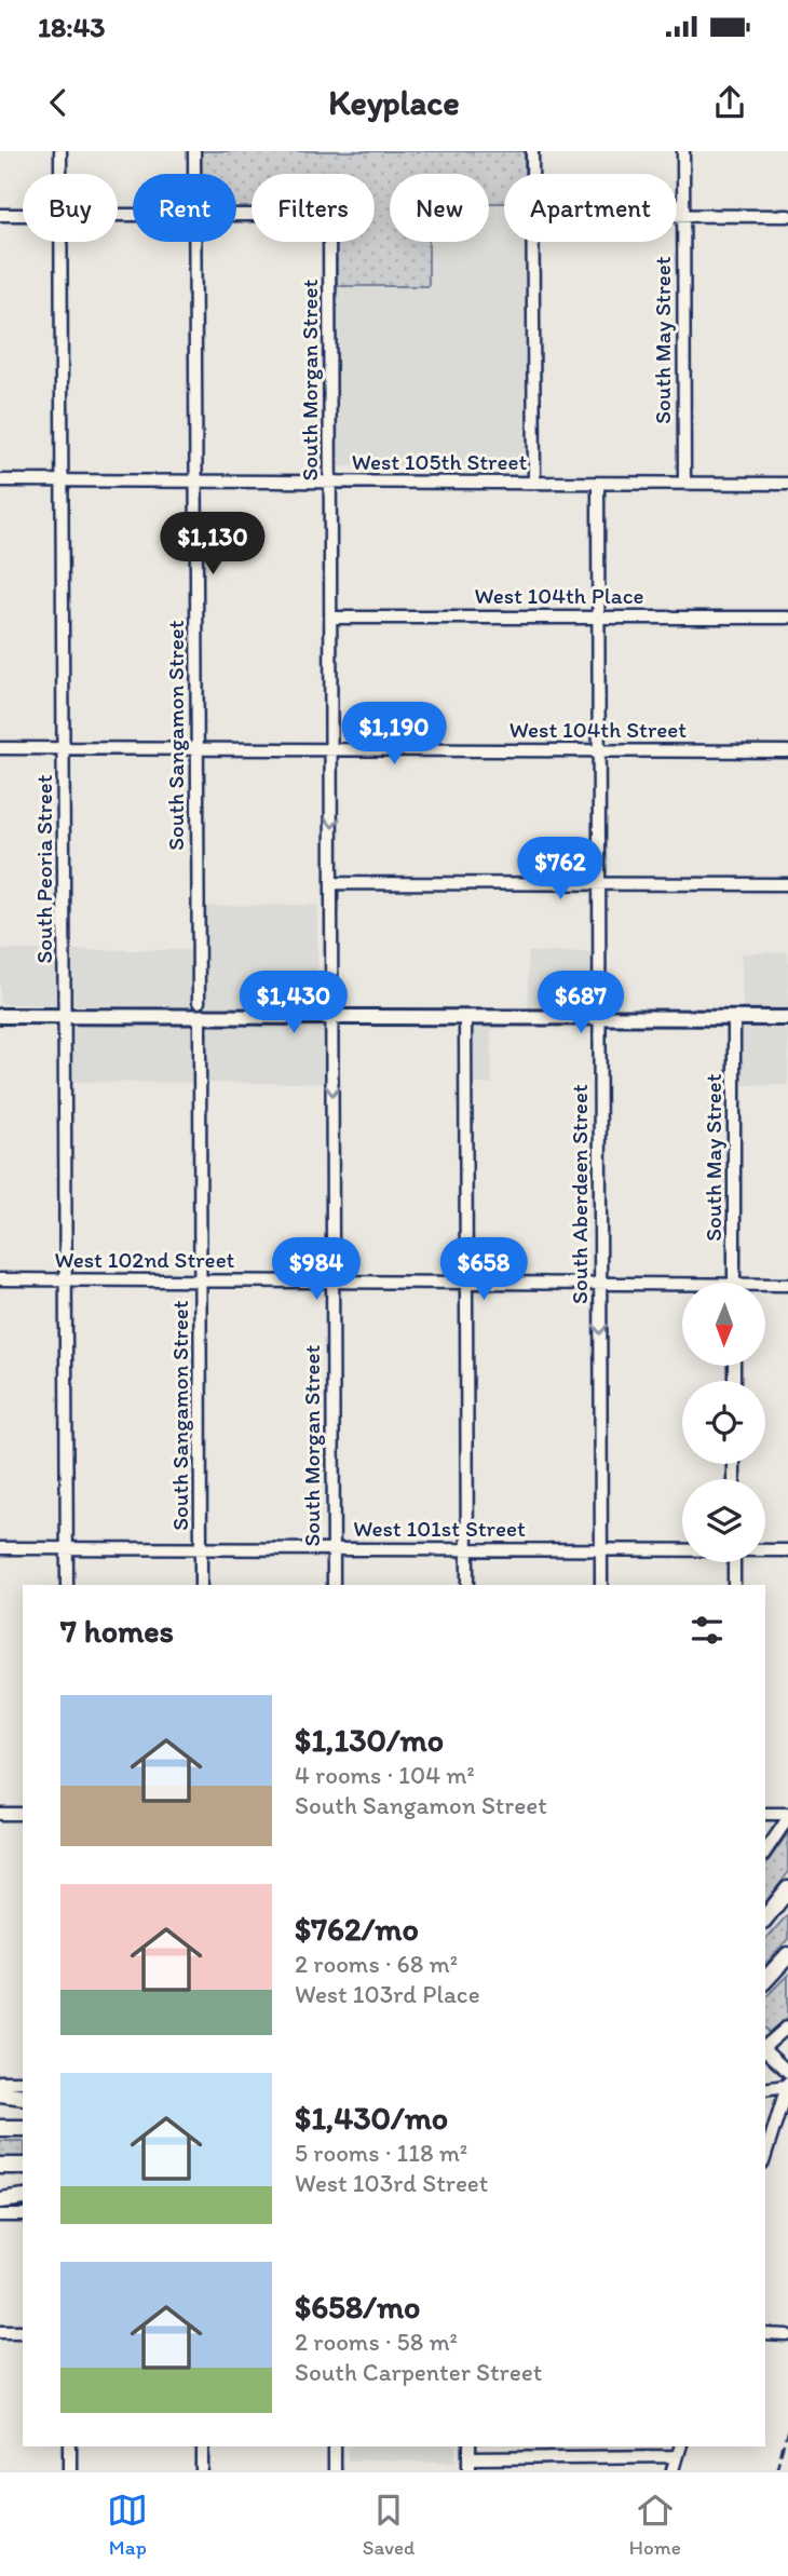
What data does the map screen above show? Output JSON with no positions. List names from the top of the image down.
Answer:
{
  "streets": {
    "street": [
      "South May Street",
      "South Morgan Street",
      "West 105th Street",
      "West 104th Place",
      "West 104th Street",
      "South Sangamon Street",
      "South Peoria Street",
      "South Aberdeen Street",
      "West 102nd Street",
      "West 101st Street"
    ]
  },
  "crossings": [
    ["South May Street", "West 105th Street"],
    ["South Morgan Street", "West 105th Street"],
    ["South Morgan Street", "West 104th Place"],
    ["South Morgan Street", "West 104th Street"],
    ["South Morgan Street", "West 102nd Street"],
    ["South Morgan Street", "West 101st Street"],
    ["West 105th Street", "South Sangamon Street"],
    ["West 105th Street", "South Peoria Street"],
    ["West 105th Street", "South Aberdeen Street"],
    ["West 104th Place", "South Aberdeen Street"],
    ["West 104th Street", "South Sangamon Street"],
    ["West 104th Street", "South Peoria Street"],
    ["West 104th Street", "South Aberdeen Street"],
    ["South Sangamon Street", "West 102nd Street"],
    ["South Sangamon Street", "West 101st Street"],
    ["South Peoria Street", "West 102nd Street"],
    ["South Peoria Street", "West 101st Street"],
    ["South Aberdeen Street", "West 102nd Street"],
    ["South Aberdeen Street", "West 101st Street"]
  ],
  "north": "bottom",
  "page": {
    "status": "18:43",
    "header": "Keyplace",
    "chip": [
      "Buy",
      "Rent",
      "Filters",
      "New",
      "Apartment"
    ],
    "price": [
      "$1,130",
      "$1,190",
      "$762",
      "$1,430",
      "$687",
      "$984",
      "$658"
    ],
    "heading": "7 homes",
    "list": [
      {
        "name": "$1,130/mo",
        "note": "4 rooms · 104 m² · South Sangamon Street"
      },
      {
        "name": "$762/mo",
        "note": "2 rooms · 68 m² · West 103rd Place"
      },
      {
        "name": "$1,430/mo",
        "note": "5 rooms · 118 m² · West 103rd Street"
      },
      {
        "name": "$658/mo",
        "note": "2 rooms · 58 m² · South Carpenter Street"
      }
    ],
    "tabs": ["Map", "Saved", "Home"]
  }
}
